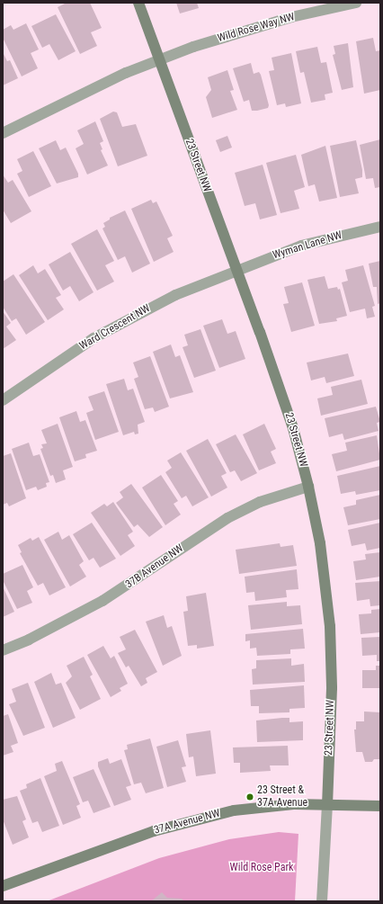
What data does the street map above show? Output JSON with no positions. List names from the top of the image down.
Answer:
{
  "streets": {
    "street": [
      "Wild Rose Way NW",
      "23 Street NW",
      "Wyman Lane NW",
      "Ward Crescent NW",
      "37B Avenue NW",
      "37A Avenue NW"
    ]
  },
  "crossings": [
    ["Wild Rose Way NW", "23 Street NW"],
    ["23 Street NW", "Wyman Lane NW"],
    ["23 Street NW", "Ward Crescent NW"],
    ["23 Street NW", "37B Avenue NW"],
    ["23 Street NW", "37A Avenue NW"],
    ["Wyman Lane NW", "Ward Crescent NW"]
  ],
  "parks": ["Wild Rose Park"],
  "places": ["23 Street & 37A Avenue"]
}
